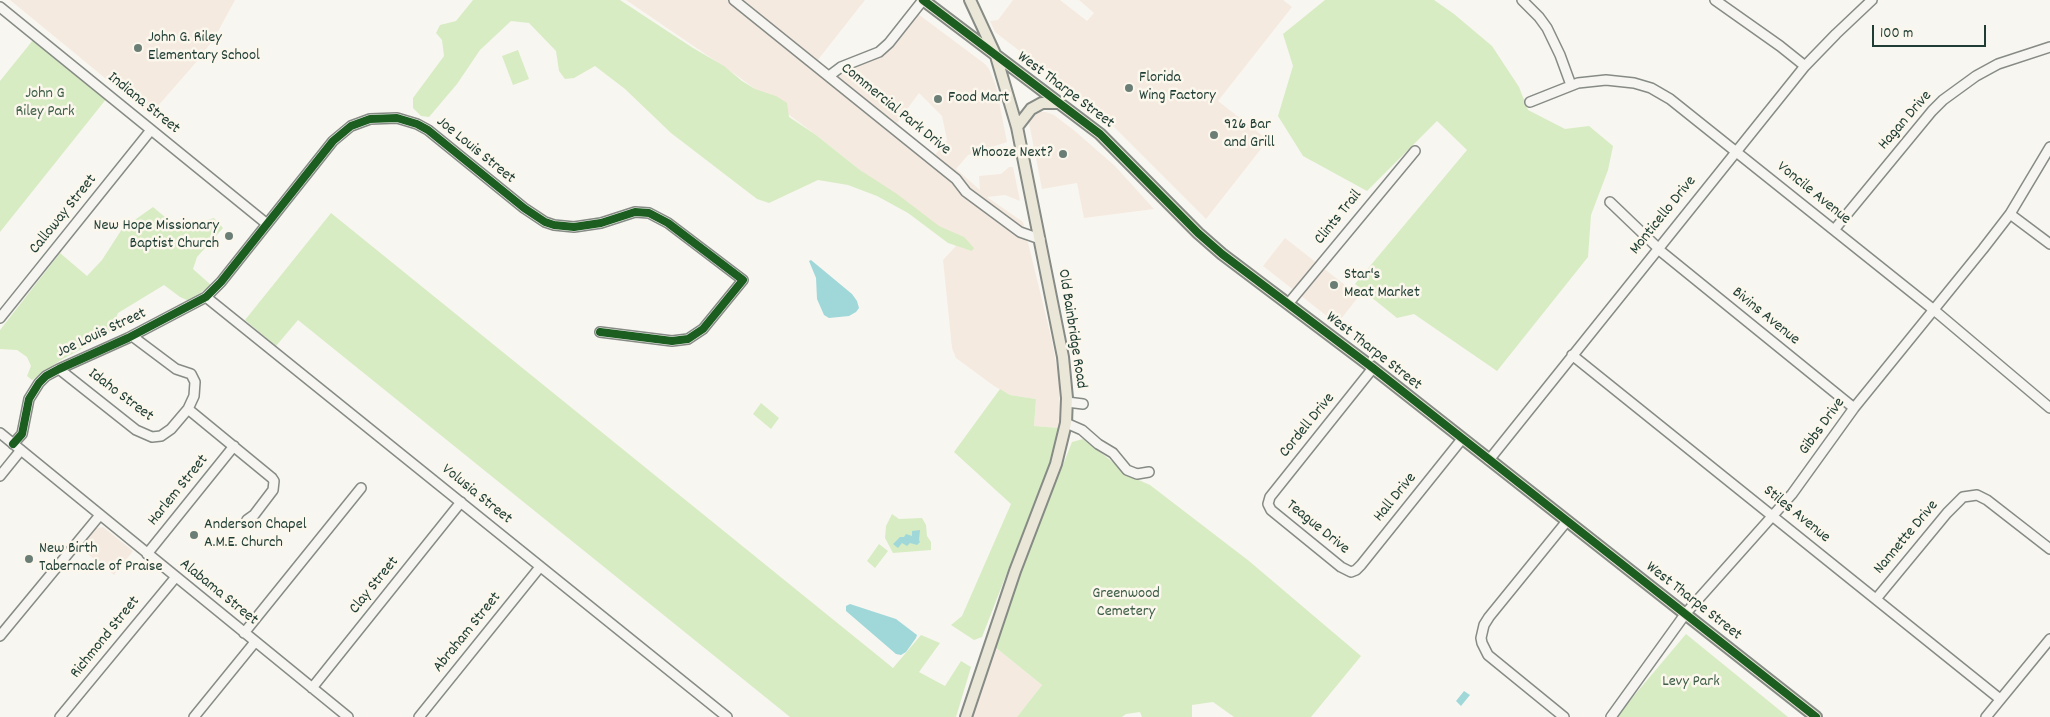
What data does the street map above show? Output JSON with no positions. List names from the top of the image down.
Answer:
{
  "streets": {
    "main road": ["West Tharpe Street", "Old Bainbridge Road"],
    "street": [
      "Indiana Street",
      "Commercial Park Drive",
      "Hagan Drive",
      "Joe Louis Street",
      "Voncile Avenue",
      "Calloway Street",
      "Monticello Drive",
      "Clints Trail",
      "Bivins Avenue",
      "Idaho Street",
      "Cordell Drive",
      "Gibbs Drive",
      "Harlem Street",
      "Volusia Street",
      "Hall Drive",
      "Stiles Avenue",
      "Teague Drive",
      "Nannette Drive",
      "Clay Street",
      "Alabama Street",
      "Abraham Street",
      "Richmond Street"
    ]
  },
  "crossings": [
    ["West Tharpe Street", "Monticello Drive"],
    ["West Tharpe Street", "Clints Trail"],
    ["West Tharpe Street", "Old Bainbridge Road"],
    ["West Tharpe Street", "Cordell Drive"],
    ["West Tharpe Street", "Gibbs Drive"],
    ["West Tharpe Street", "Hall Drive"],
    ["Indiana Street", "Joe Louis Street"],
    ["Indiana Street", "Calloway Street"],
    ["Commercial Park Drive", "Old Bainbridge Road"],
    ["Hagan Drive", "Voncile Avenue"],
    ["Joe Louis Street", "Idaho Street"],
    ["Joe Louis Street", "Volusia Street"],
    ["Joe Louis Street", "Alabama Street"],
    ["Voncile Avenue", "Monticello Drive"],
    ["Voncile Avenue", "Gibbs Drive"],
    ["Monticello Drive", "Bivins Avenue"],
    ["Monticello Drive", "Stiles Avenue"],
    ["Bivins Avenue", "Gibbs Drive"],
    ["Cordell Drive", "Teague Drive"],
    ["Gibbs Drive", "Stiles Avenue"],
    ["Harlem Street", "Alabama Street"],
    ["Volusia Street", "Clay Street"],
    ["Volusia Street", "Abraham Street"],
    ["Hall Drive", "Teague Drive"],
    ["Stiles Avenue", "Nannette Drive"],
    ["Clay Street", "Alabama Street"],
    ["Alabama Street", "Richmond Street"]
  ],
  "parks": ["John G Riley Park", "Greenwood Cemetery", "Levy Park"],
  "places": [
    "John G. Riley Elementary School",
    "Florida Wing Factory",
    "Food Mart",
    "926 Bar and Grill",
    "Whooze Next?",
    "New Hope Missionary Baptist Church",
    "Star's Meat Market",
    "Anderson Chapel A.M.E. Church",
    "New Birth Tabernacle of Praise"
  ],
  "scale_bar": "100 m"
}
